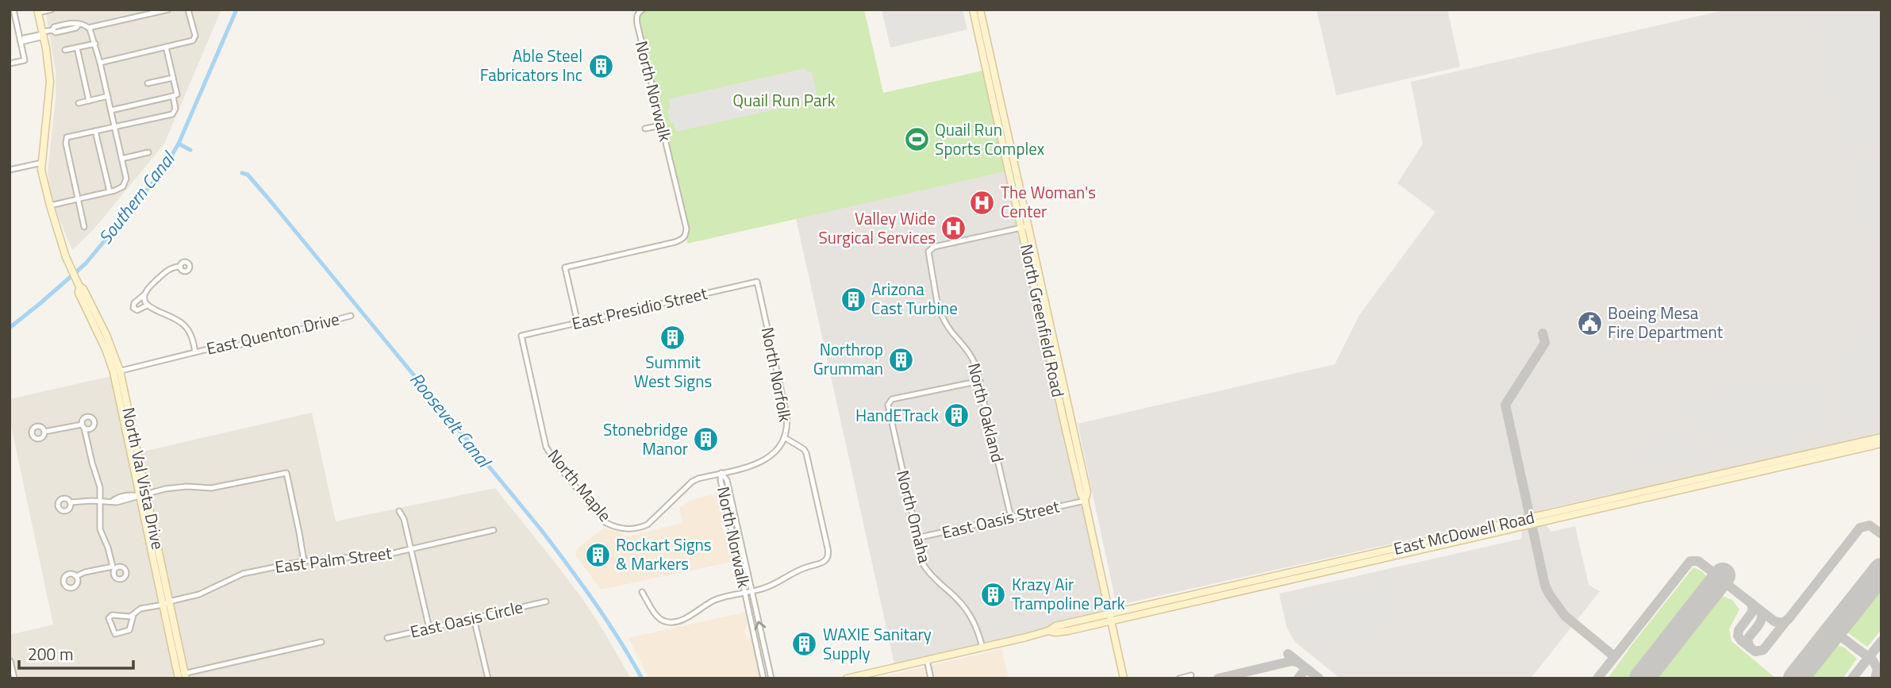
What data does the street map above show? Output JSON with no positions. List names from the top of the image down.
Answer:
{
  "streets": {
    "main road": ["North Greenfield Road", "North Val Vista Drive", "East McDowell Road"],
    "street": [
      "North Norwalk",
      "East Presidio Street",
      "East Quenton Drive",
      "North Norfolk",
      "North Oakland",
      "North Maple",
      "North Omaha",
      "East Oasis Street",
      "East Palm Street",
      "East Oasis Circle"
    ]
  },
  "crossings": [
    ["North Norwalk", "East Presidio Street"],
    ["North Norwalk", "North Norfolk"],
    ["North Norwalk", "North Maple"],
    ["East Presidio Street", "North Norfolk"],
    ["East Presidio Street", "North Maple"],
    ["North Greenfield Road", "North Oakland"],
    ["North Greenfield Road", "East Oasis Street"],
    ["North Greenfield Road", "East McDowell Road"],
    ["East Quenton Drive", "North Val Vista Drive"],
    ["North Oakland", "North Omaha"],
    ["North Oakland", "East Oasis Street"],
    ["North Val Vista Drive", "East Palm Street"],
    ["North Omaha", "East Oasis Street"],
    ["North Omaha", "East McDowell Road"]
  ],
  "water": ["Southern Canal", "Roosevelt Canal"],
  "parks": ["Quail Run Park"],
  "places": {
    "building": [
      "Able Steel Fabricators Inc",
      "Arizona Cast Turbine",
      "Summit West Signs",
      "Northrop Grumman",
      "HandETrack",
      "Stonebridge Manor",
      "Rockart Signs & Markers",
      "Krazy Air Trampoline Park",
      "WAXIE Sanitary Supply"
    ],
    "sports": ["Quail Run Sports Complex"],
    "hospital": ["The Woman's Center", "Valley Wide Surgical Services"],
    "public building": ["Boeing Mesa Fire Department"]
  },
  "scale_bar": "200 m"
}
